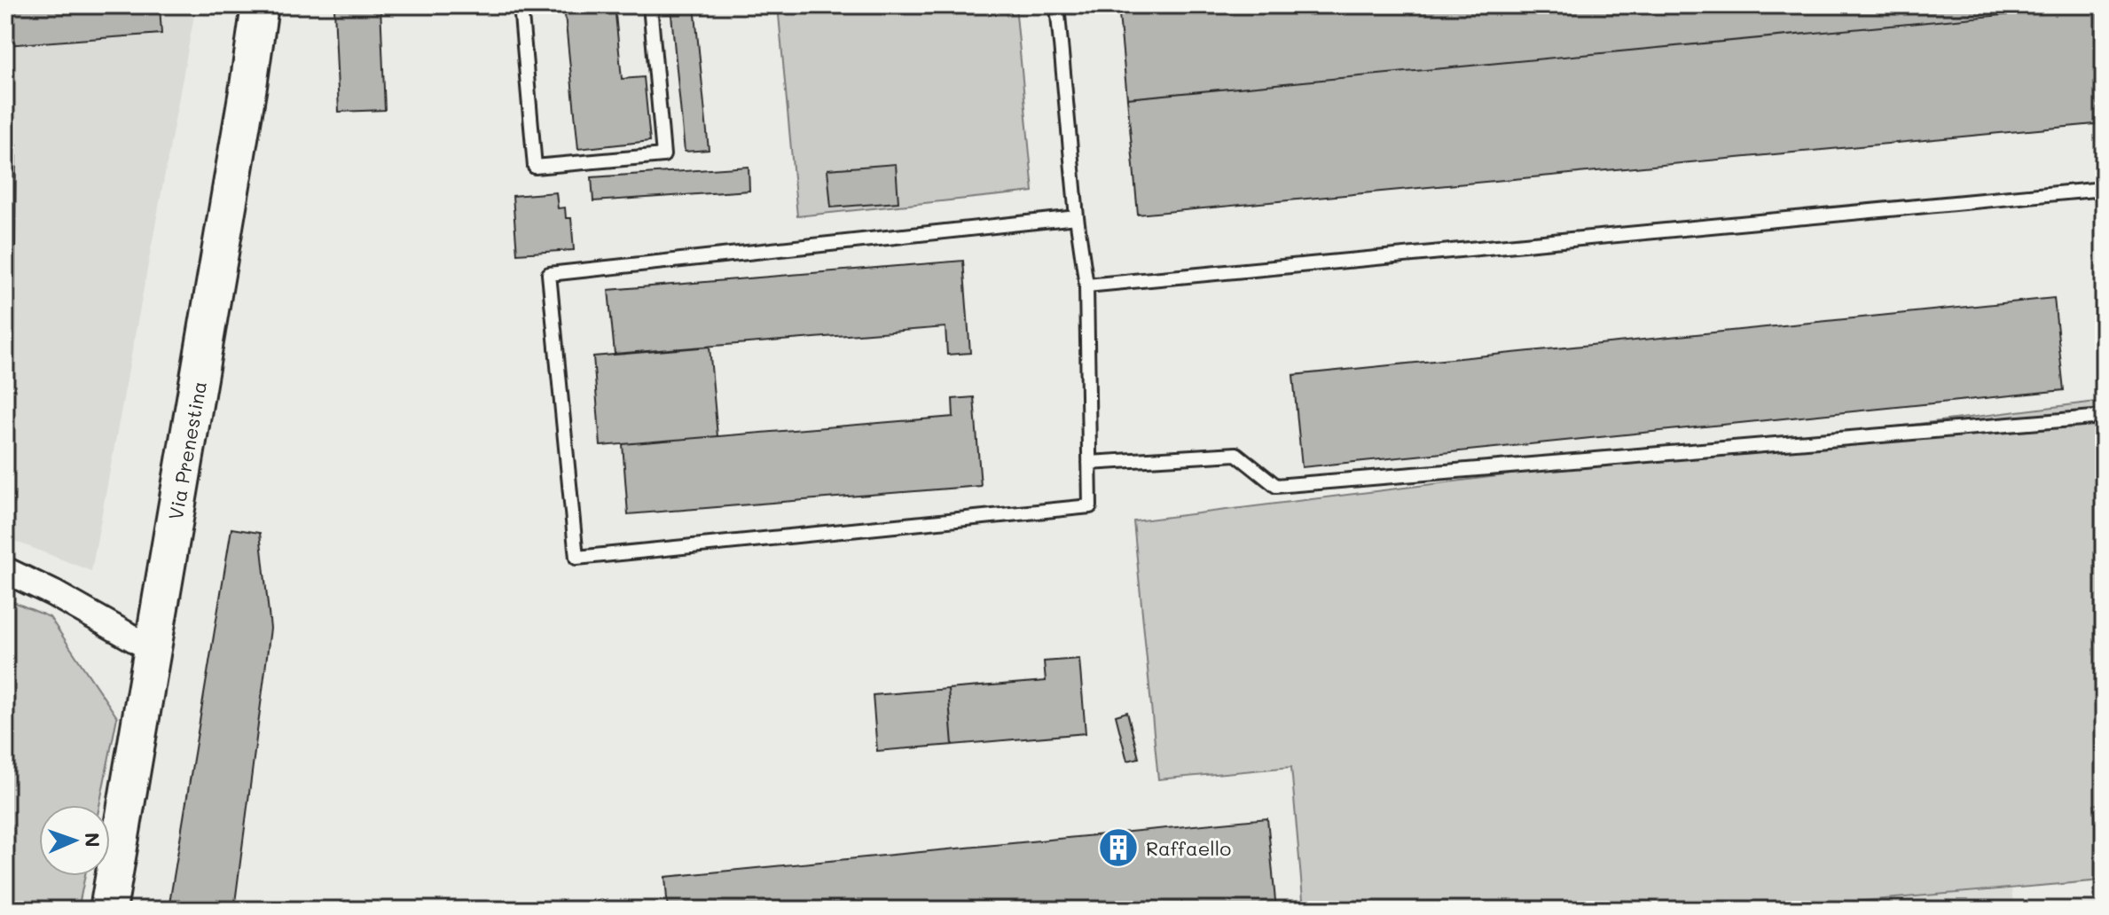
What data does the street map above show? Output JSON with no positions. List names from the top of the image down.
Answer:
{
  "streets": {
    "street": ["Via Prenestina"]
  },
  "places": {
    "building": ["Raffaello"]
  },
  "north": "right"
}
